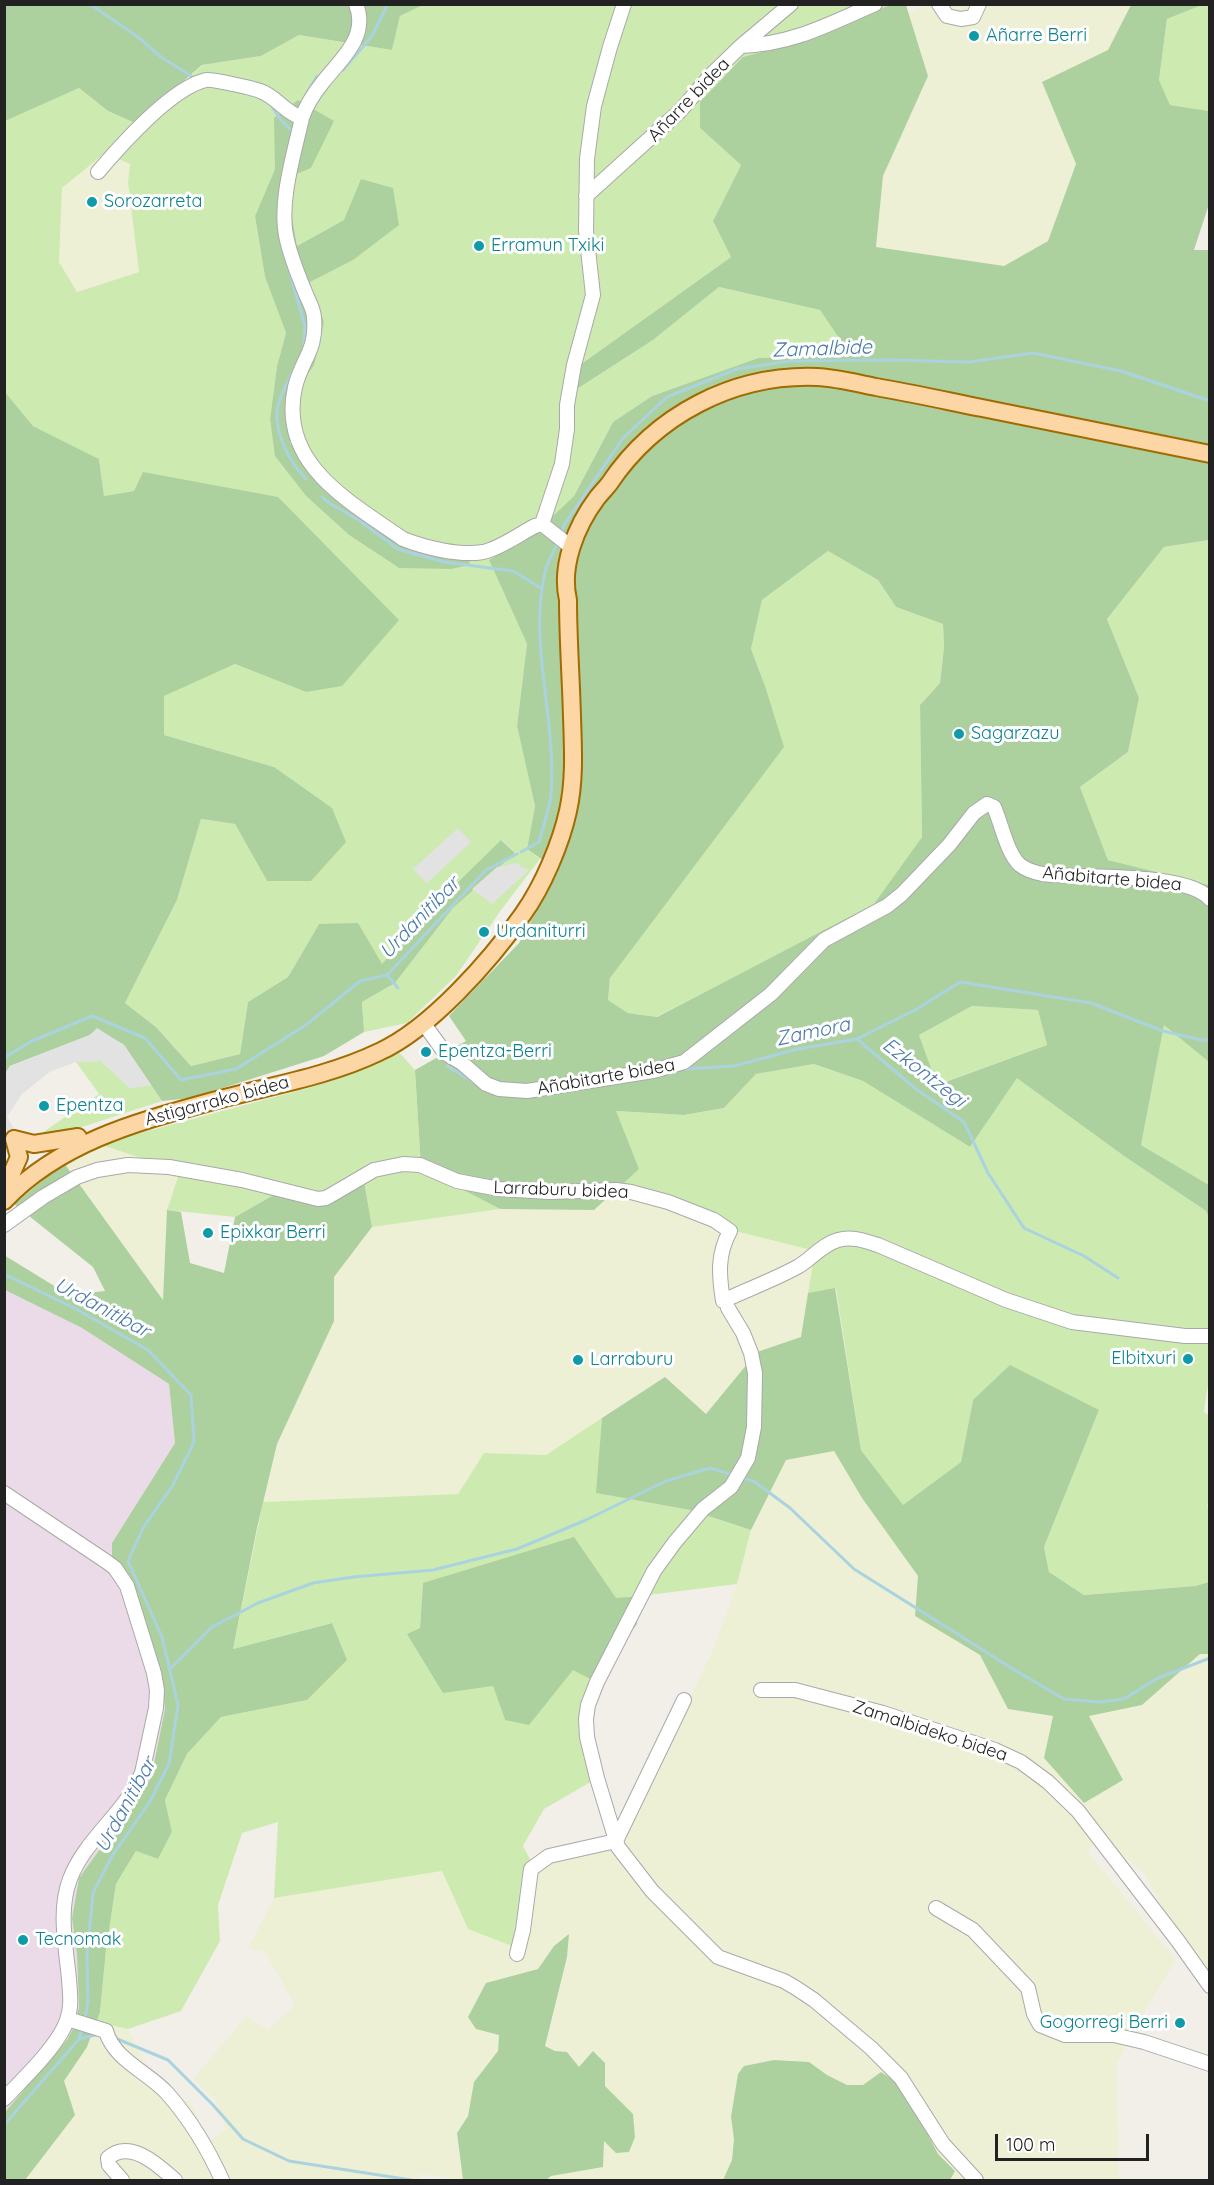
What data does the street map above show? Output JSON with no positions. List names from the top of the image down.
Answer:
{
  "streets": {
    "main road": ["Astigarrako bidea"],
    "street": [
      "Añarre bidea",
      "Añabitarte bidea",
      "Larraburu bidea",
      "Zamalbideko bidea"
    ]
  },
  "crossings": [
    ["Añabitarte bidea", "Astigarrako bidea"]
  ],
  "water": [
    "Zamalbide",
    "Urdanitibar",
    "Zamora",
    "Ezkontzegi"
  ],
  "places": [
    "Añarre Berri",
    "Sorozarreta",
    "Erramun Txiki",
    "Sagarzazu",
    "Urdaniturri",
    "Epentza-Berri",
    "Epentza",
    "Epixkar Berri",
    "Elbitxuri",
    "Larraburu",
    "Tecnomak",
    "Gogorregi Berri"
  ],
  "scale_bar": "100 m"
}
